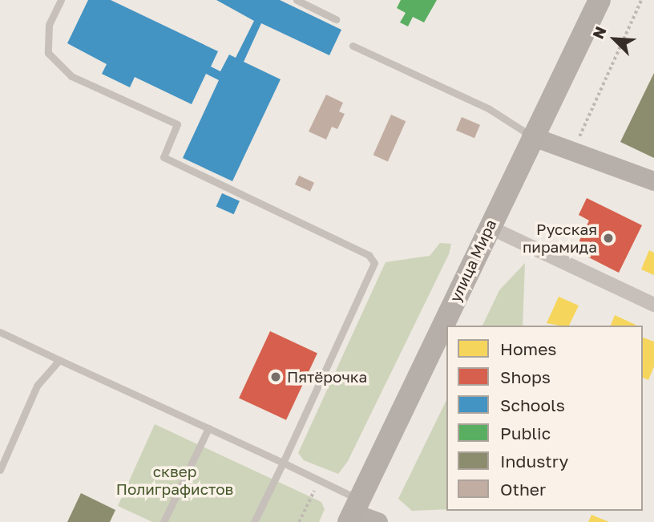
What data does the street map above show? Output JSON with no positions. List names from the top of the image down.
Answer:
{
  "streets": {
    "main road": ["улица Мира"]
  },
  "parks": ["сквер Полиграфистов"],
  "places": ["Русская пирамида", "Пятёрочка"],
  "legend": [
    "Homes",
    "Shops",
    "Schools",
    "Public",
    "Industry",
    "Other"
  ],
  "north": "top left"
}
